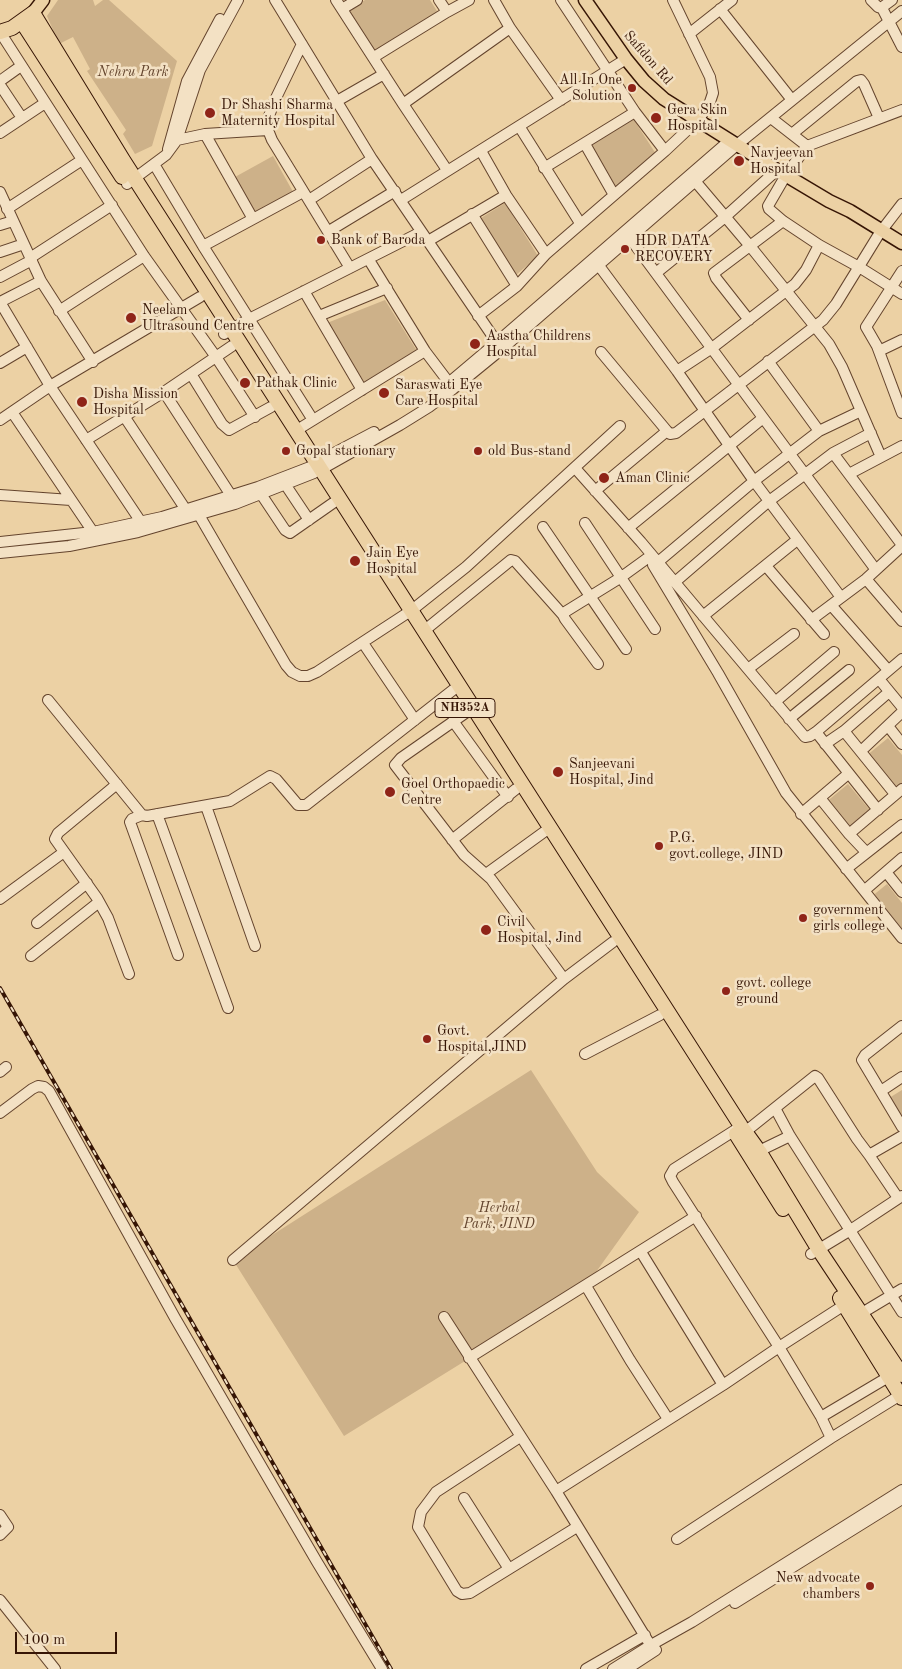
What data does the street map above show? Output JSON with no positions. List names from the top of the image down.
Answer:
{
  "streets": {
    "highway": ["NH352A"],
    "main road": ["Safidon Rd"]
  },
  "parks": ["Nehru Park", "Herbal Park, JIND"],
  "places": [
    "All In One Solution",
    "Dr Shashi Sharma Maternity Hospital",
    "Gera Skin Hospital",
    "Navjeevan Hospital",
    "Bank of Baroda",
    "HDR DATA RECOVERY",
    "Neelam Ultrasound Centre",
    "Aastha Childrens Hospital",
    "Pathak Clinic",
    "Saraswati Eye Care Hospital",
    "Disha Mission Hospital",
    "Gopal stationary",
    "old Bus-stand",
    "Aman Clinic",
    "Jain Eye Hospital",
    "Sanjeevani Hospital, Jind",
    "Goel Orthopaedic Centre",
    "P.G. govt.college, JIND",
    "government girls college",
    "Civil Hospital, Jind",
    "govt. college ground",
    "Govt. Hospital,JIND",
    "New advocate chambers"
  ],
  "scale_bar": "100 m"
}
